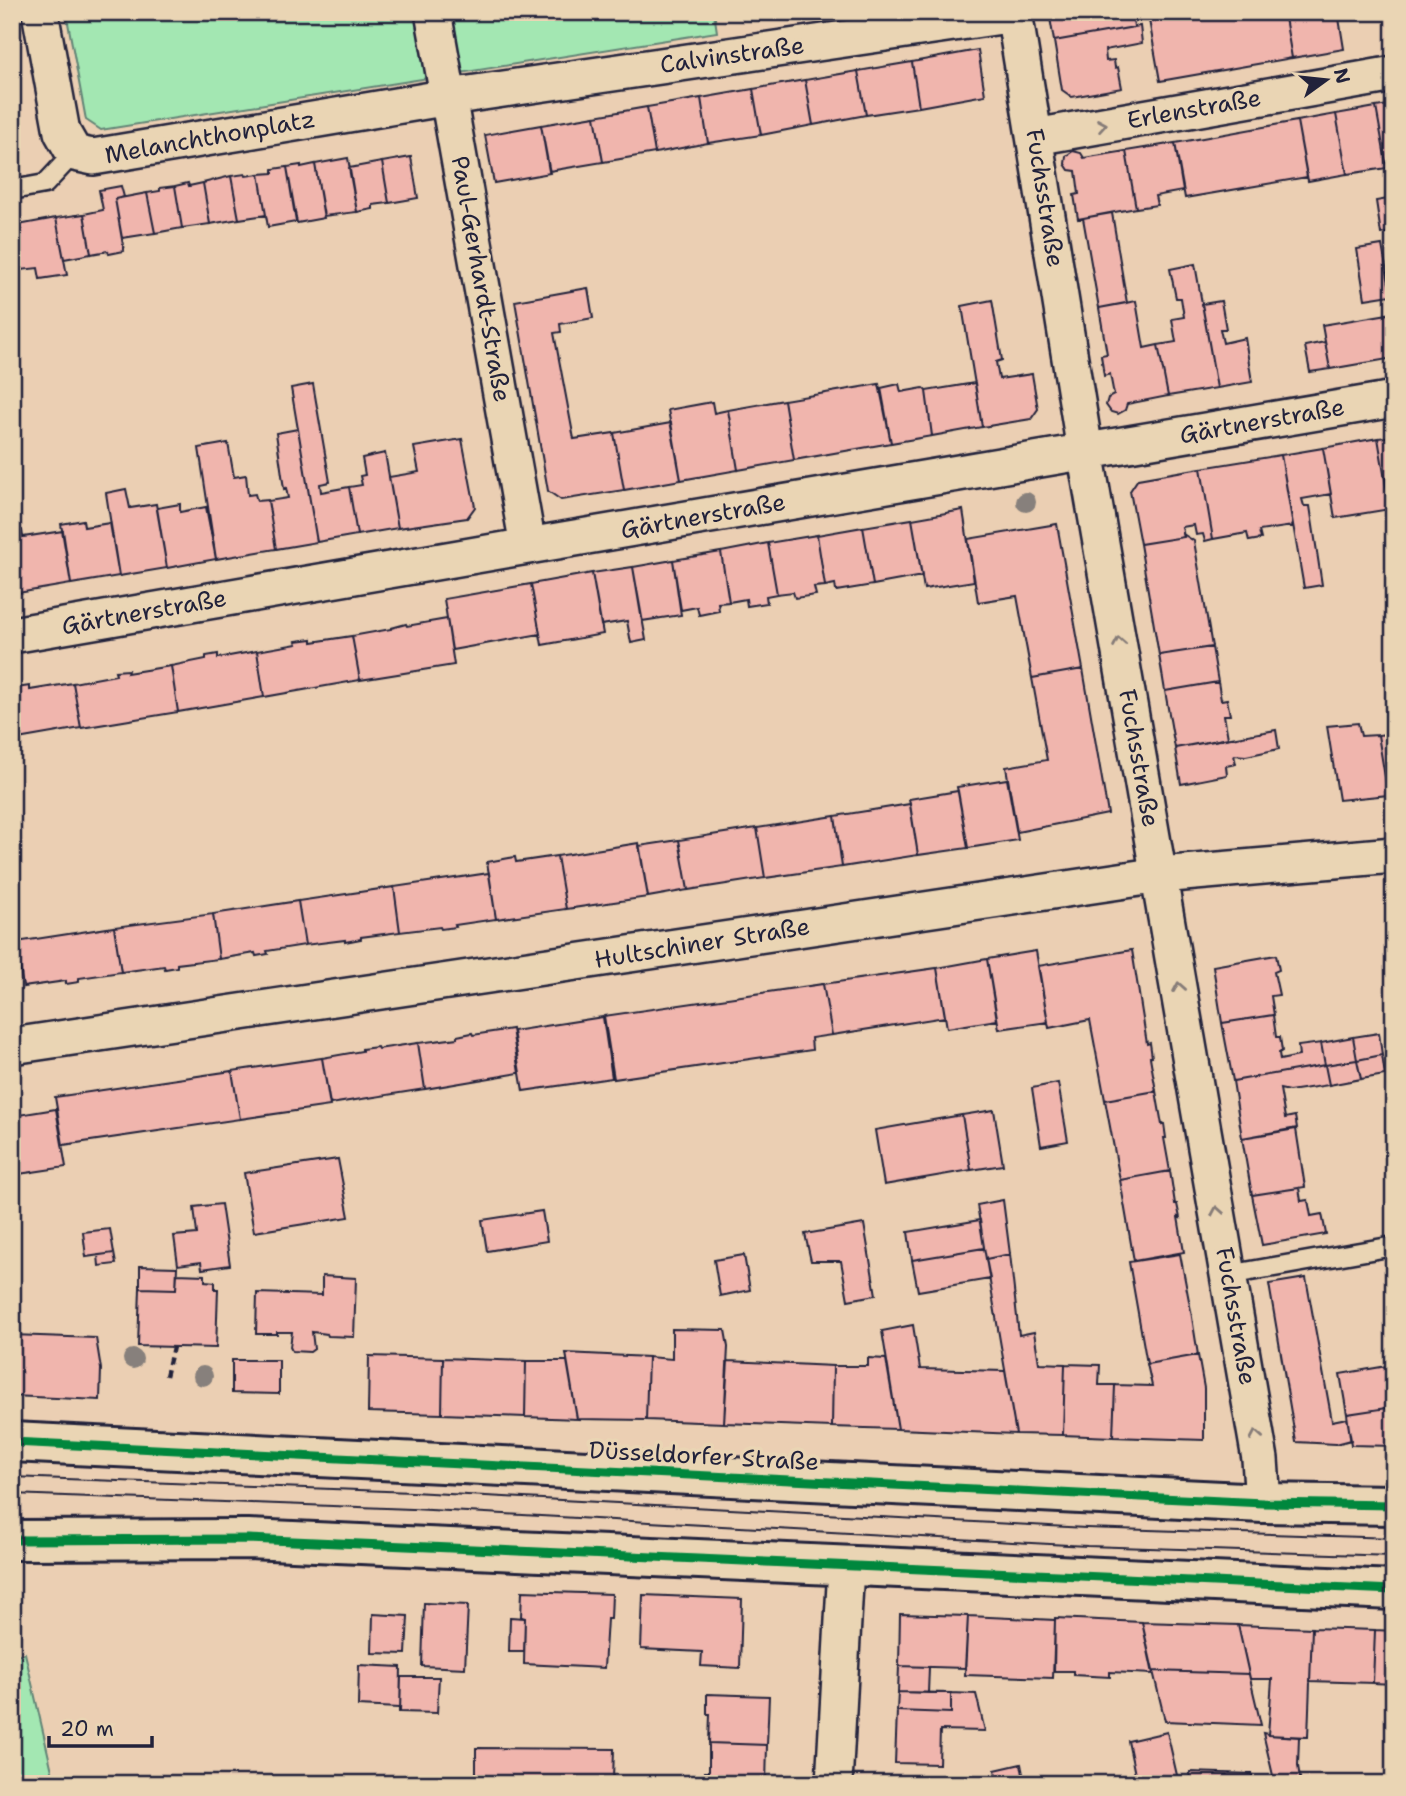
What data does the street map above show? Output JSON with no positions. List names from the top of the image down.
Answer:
{
  "streets": {
    "main road": ["Düsseldorfer Straße"],
    "street": [
      "Calvinstraße",
      "Erlenstraße",
      "Melanchthonplatz",
      "Fuchsstraße",
      "Paul-Gerhardt-Straße",
      "Gärtnerstraße",
      "Hultschiner Straße"
    ]
  },
  "crossings": [
    ["Calvinstraße", "Melanchthonplatz"],
    ["Calvinstraße", "Fuchsstraße"],
    ["Calvinstraße", "Paul-Gerhardt-Straße"],
    ["Erlenstraße", "Fuchsstraße"],
    ["Melanchthonplatz", "Paul-Gerhardt-Straße"],
    ["Fuchsstraße", "Gärtnerstraße"],
    ["Fuchsstraße", "Hultschiner Straße"],
    ["Fuchsstraße", "Düsseldorfer Straße"],
    ["Paul-Gerhardt-Straße", "Gärtnerstraße"]
  ],
  "one_way": ["Erlenstraße", "Fuchsstraße"],
  "scale_bar": "20 m",
  "north": "right"
}
